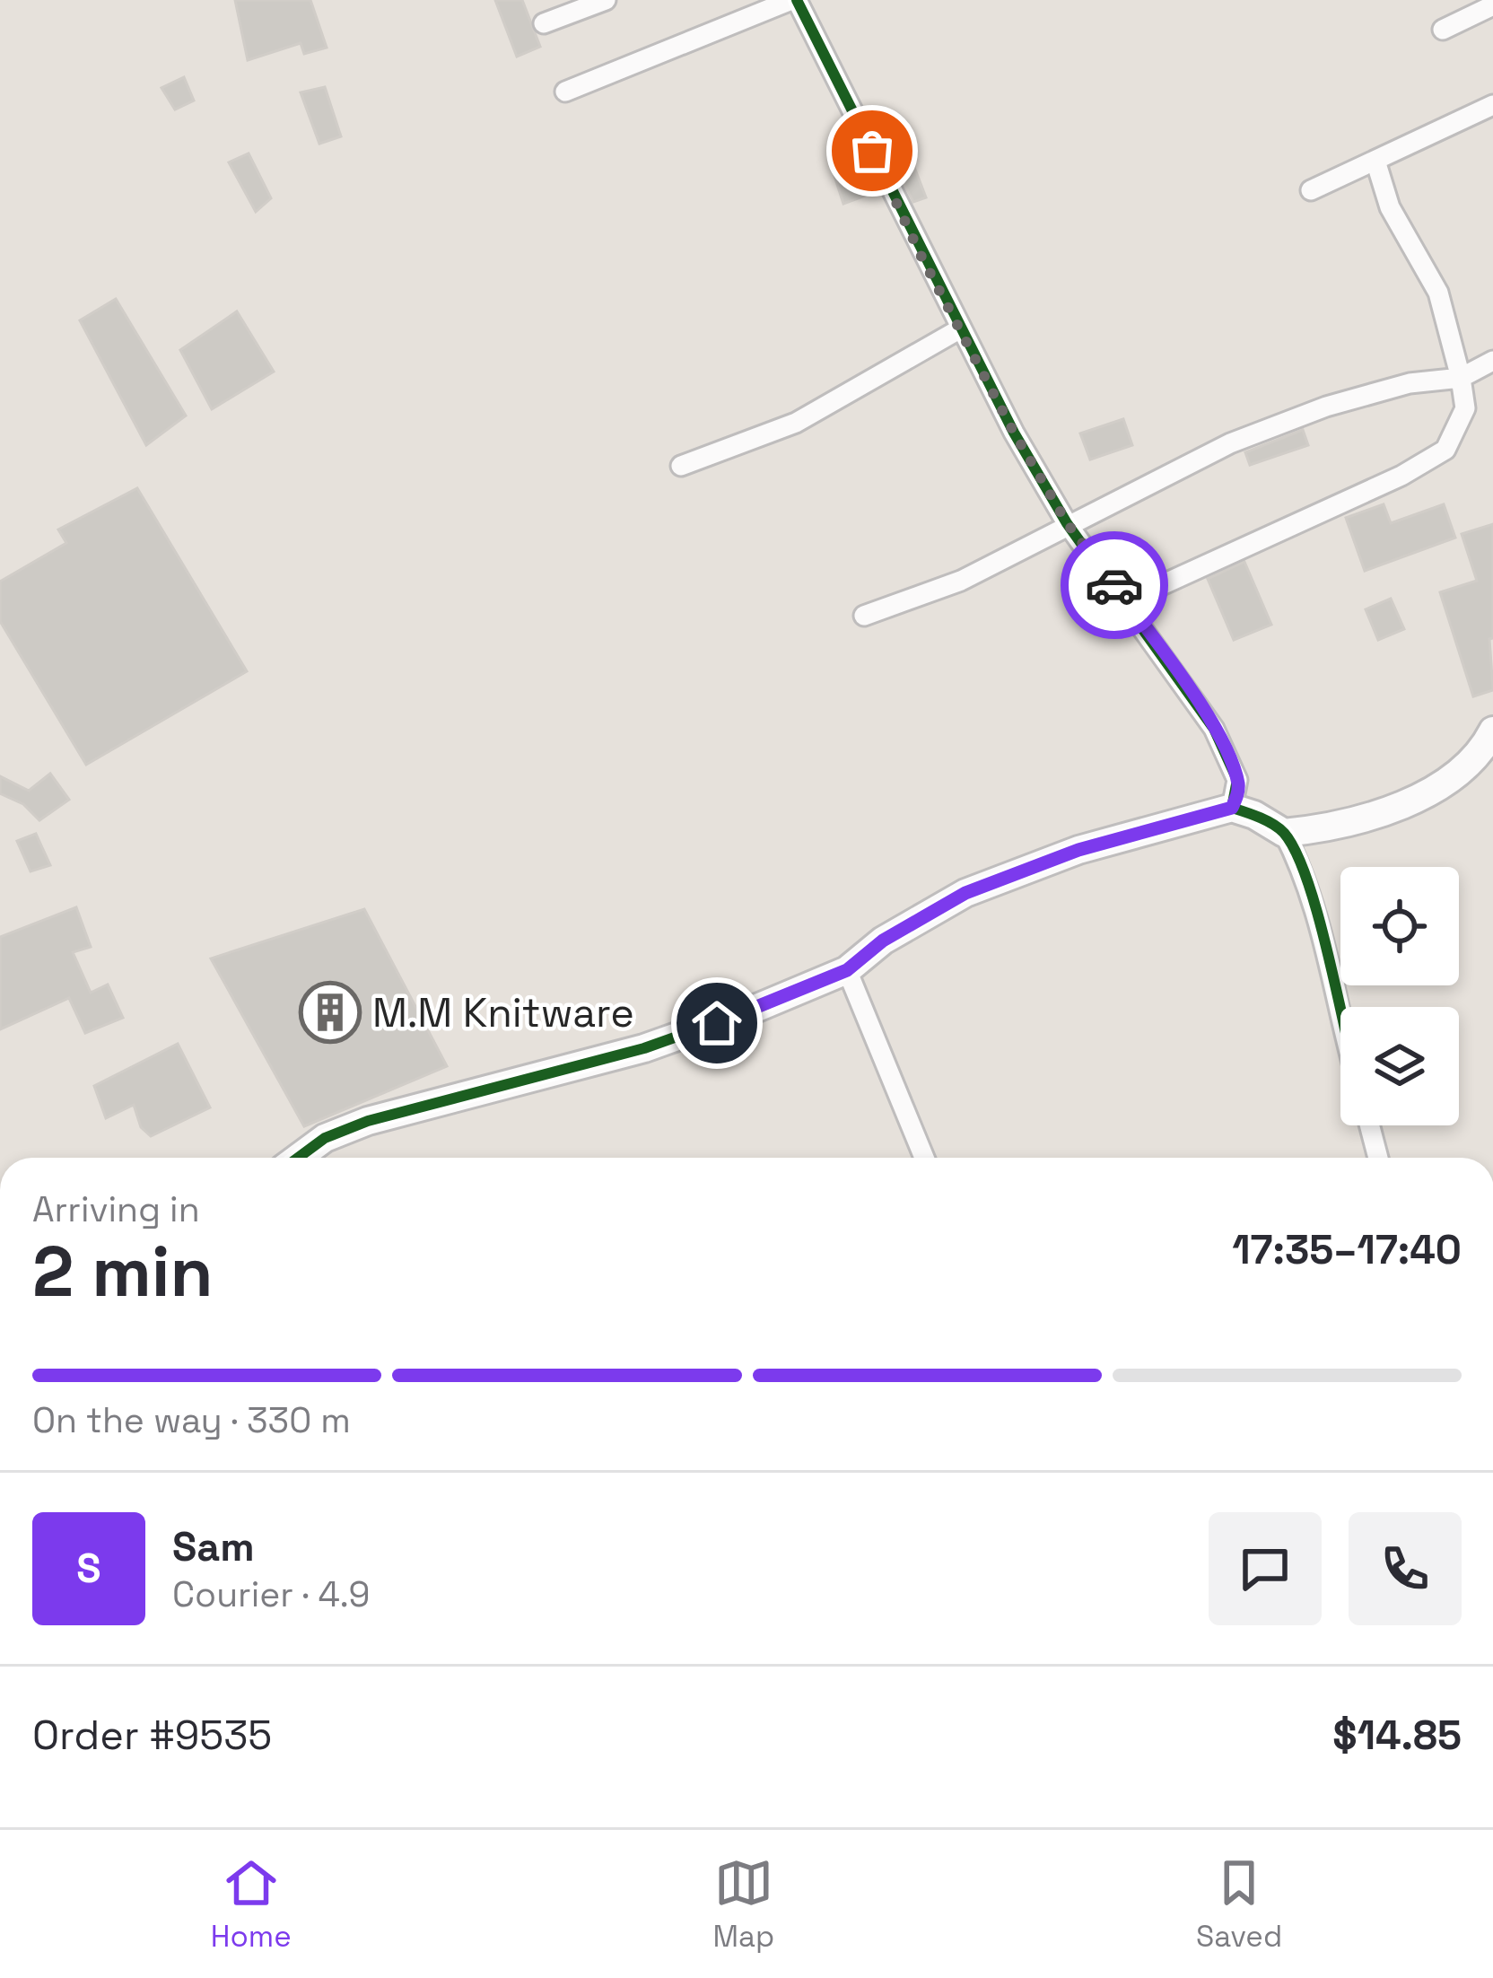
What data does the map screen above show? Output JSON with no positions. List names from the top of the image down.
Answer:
{
  "places": {
    "building": ["M.M Knitware"]
  },
  "page": {
    "heading": ["2 min", "Arriving in", "17:35–17:40"],
    "panel": [
      "Sam",
      "Courier · 4.9",
      "Order #9535",
      "$14.85"
    ],
    "bar": "On the way · 330 m",
    "round": "S",
    "tabs": ["Home", "Map", "Saved"]
  }
}
